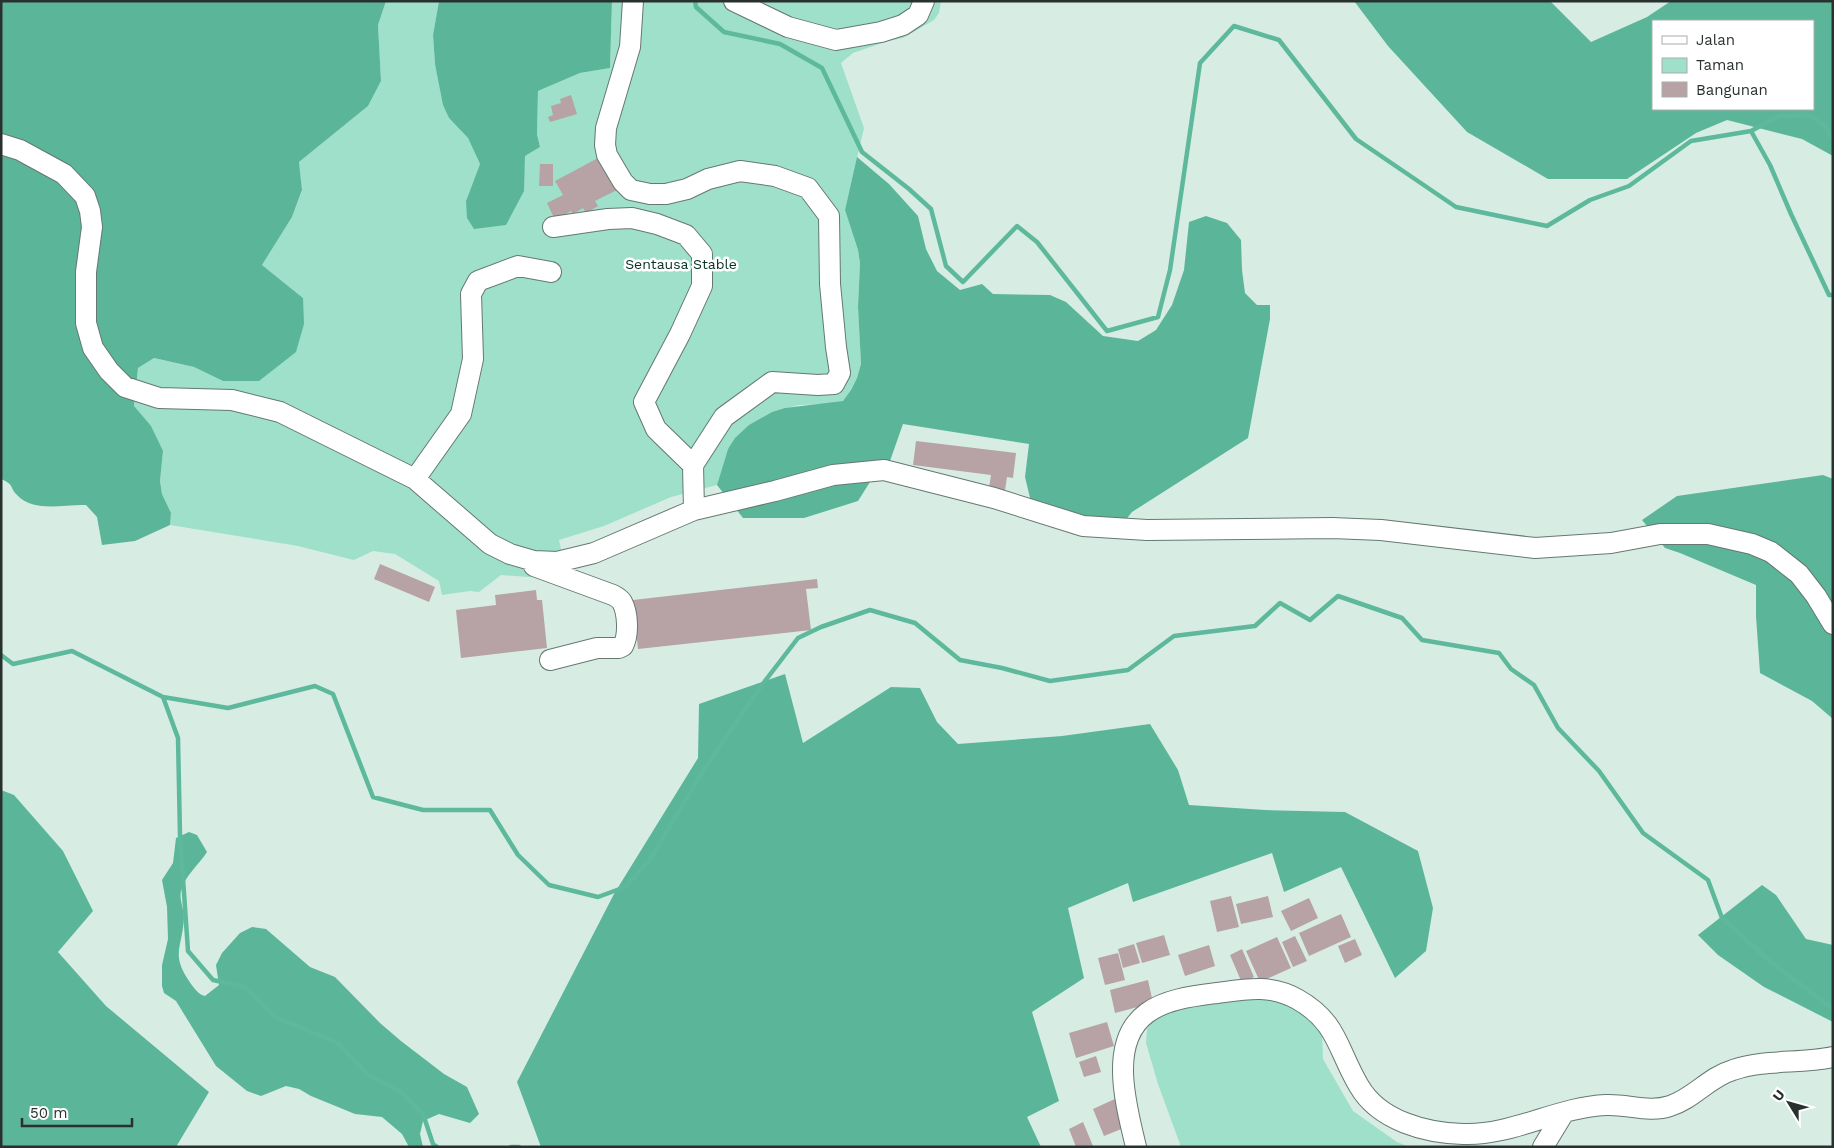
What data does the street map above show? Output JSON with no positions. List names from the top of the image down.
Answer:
{
  "parks": ["Sentausa Stable"],
  "legend": ["Jalan", "Taman", "Bangunan"],
  "scale_bar": "50 m",
  "north": "top left"
}
